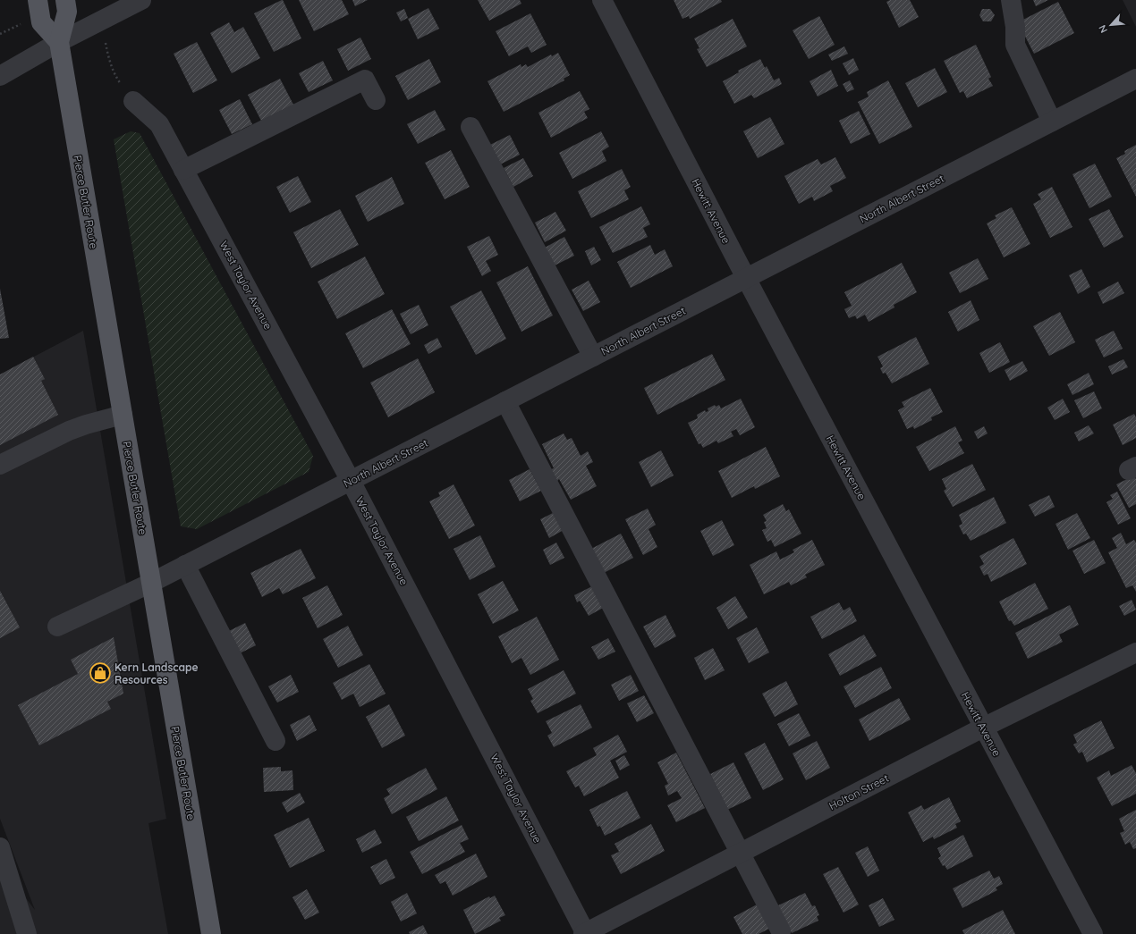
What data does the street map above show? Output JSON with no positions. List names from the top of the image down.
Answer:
{
  "streets": {
    "main road": ["Pierce Butler Route"],
    "street": [
      "North Albert Street",
      "Hewitt Avenue",
      "West Taylor Avenue",
      "Holton Street"
    ]
  },
  "crossings": [
    ["North Albert Street", "Pierce Butler Route"],
    ["North Albert Street", "Hewitt Avenue"],
    ["North Albert Street", "West Taylor Avenue"],
    ["Hewitt Avenue", "Holton Street"],
    ["West Taylor Avenue", "Holton Street"]
  ],
  "places": {
    "shop": ["Kern Landscape Resources"]
  },
  "north": "bottom left"
}
